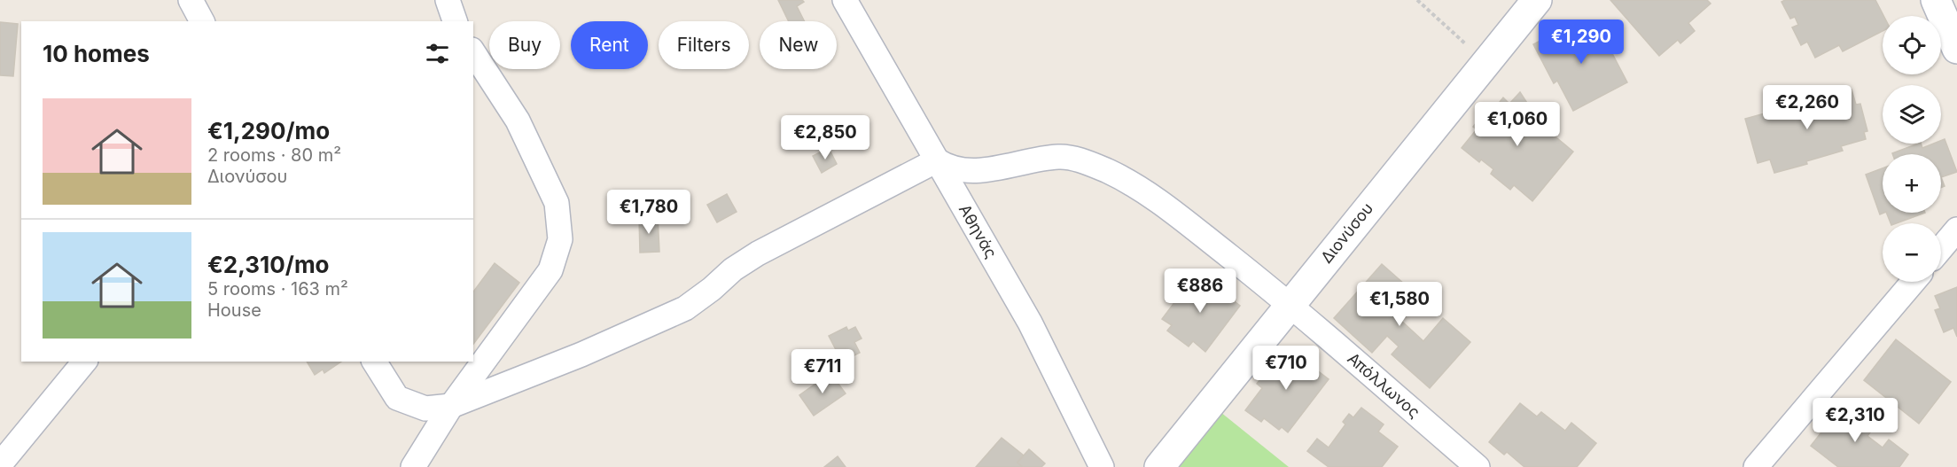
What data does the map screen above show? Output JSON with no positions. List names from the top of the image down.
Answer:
{
  "streets": {
    "street": ["Αθηνάς", "Διονύσου", "Απόλλωνος"]
  },
  "crossings": [
    ["Αθηνάς", "Απόλλωνος"],
    ["Διονύσου", "Απόλλωνος"]
  ],
  "page": {
    "map_buttons": ["+", "−"],
    "price": [
      "€1,290",
      "€2,260",
      "€1,060",
      "€2,850",
      "€1,780",
      "€886",
      "€1,580",
      "€710",
      "€711",
      "€2,310"
    ],
    "chip": [
      "Buy",
      "Rent",
      "Filters",
      "New"
    ],
    "heading": "10 homes",
    "list": [
      {
        "name": "€1,290/mo",
        "note": "2 rooms · 80 m² · Διονύσου"
      },
      {
        "name": "€2,310/mo",
        "note": "5 rooms · 163 m² · House"
      }
    ]
  }
}
